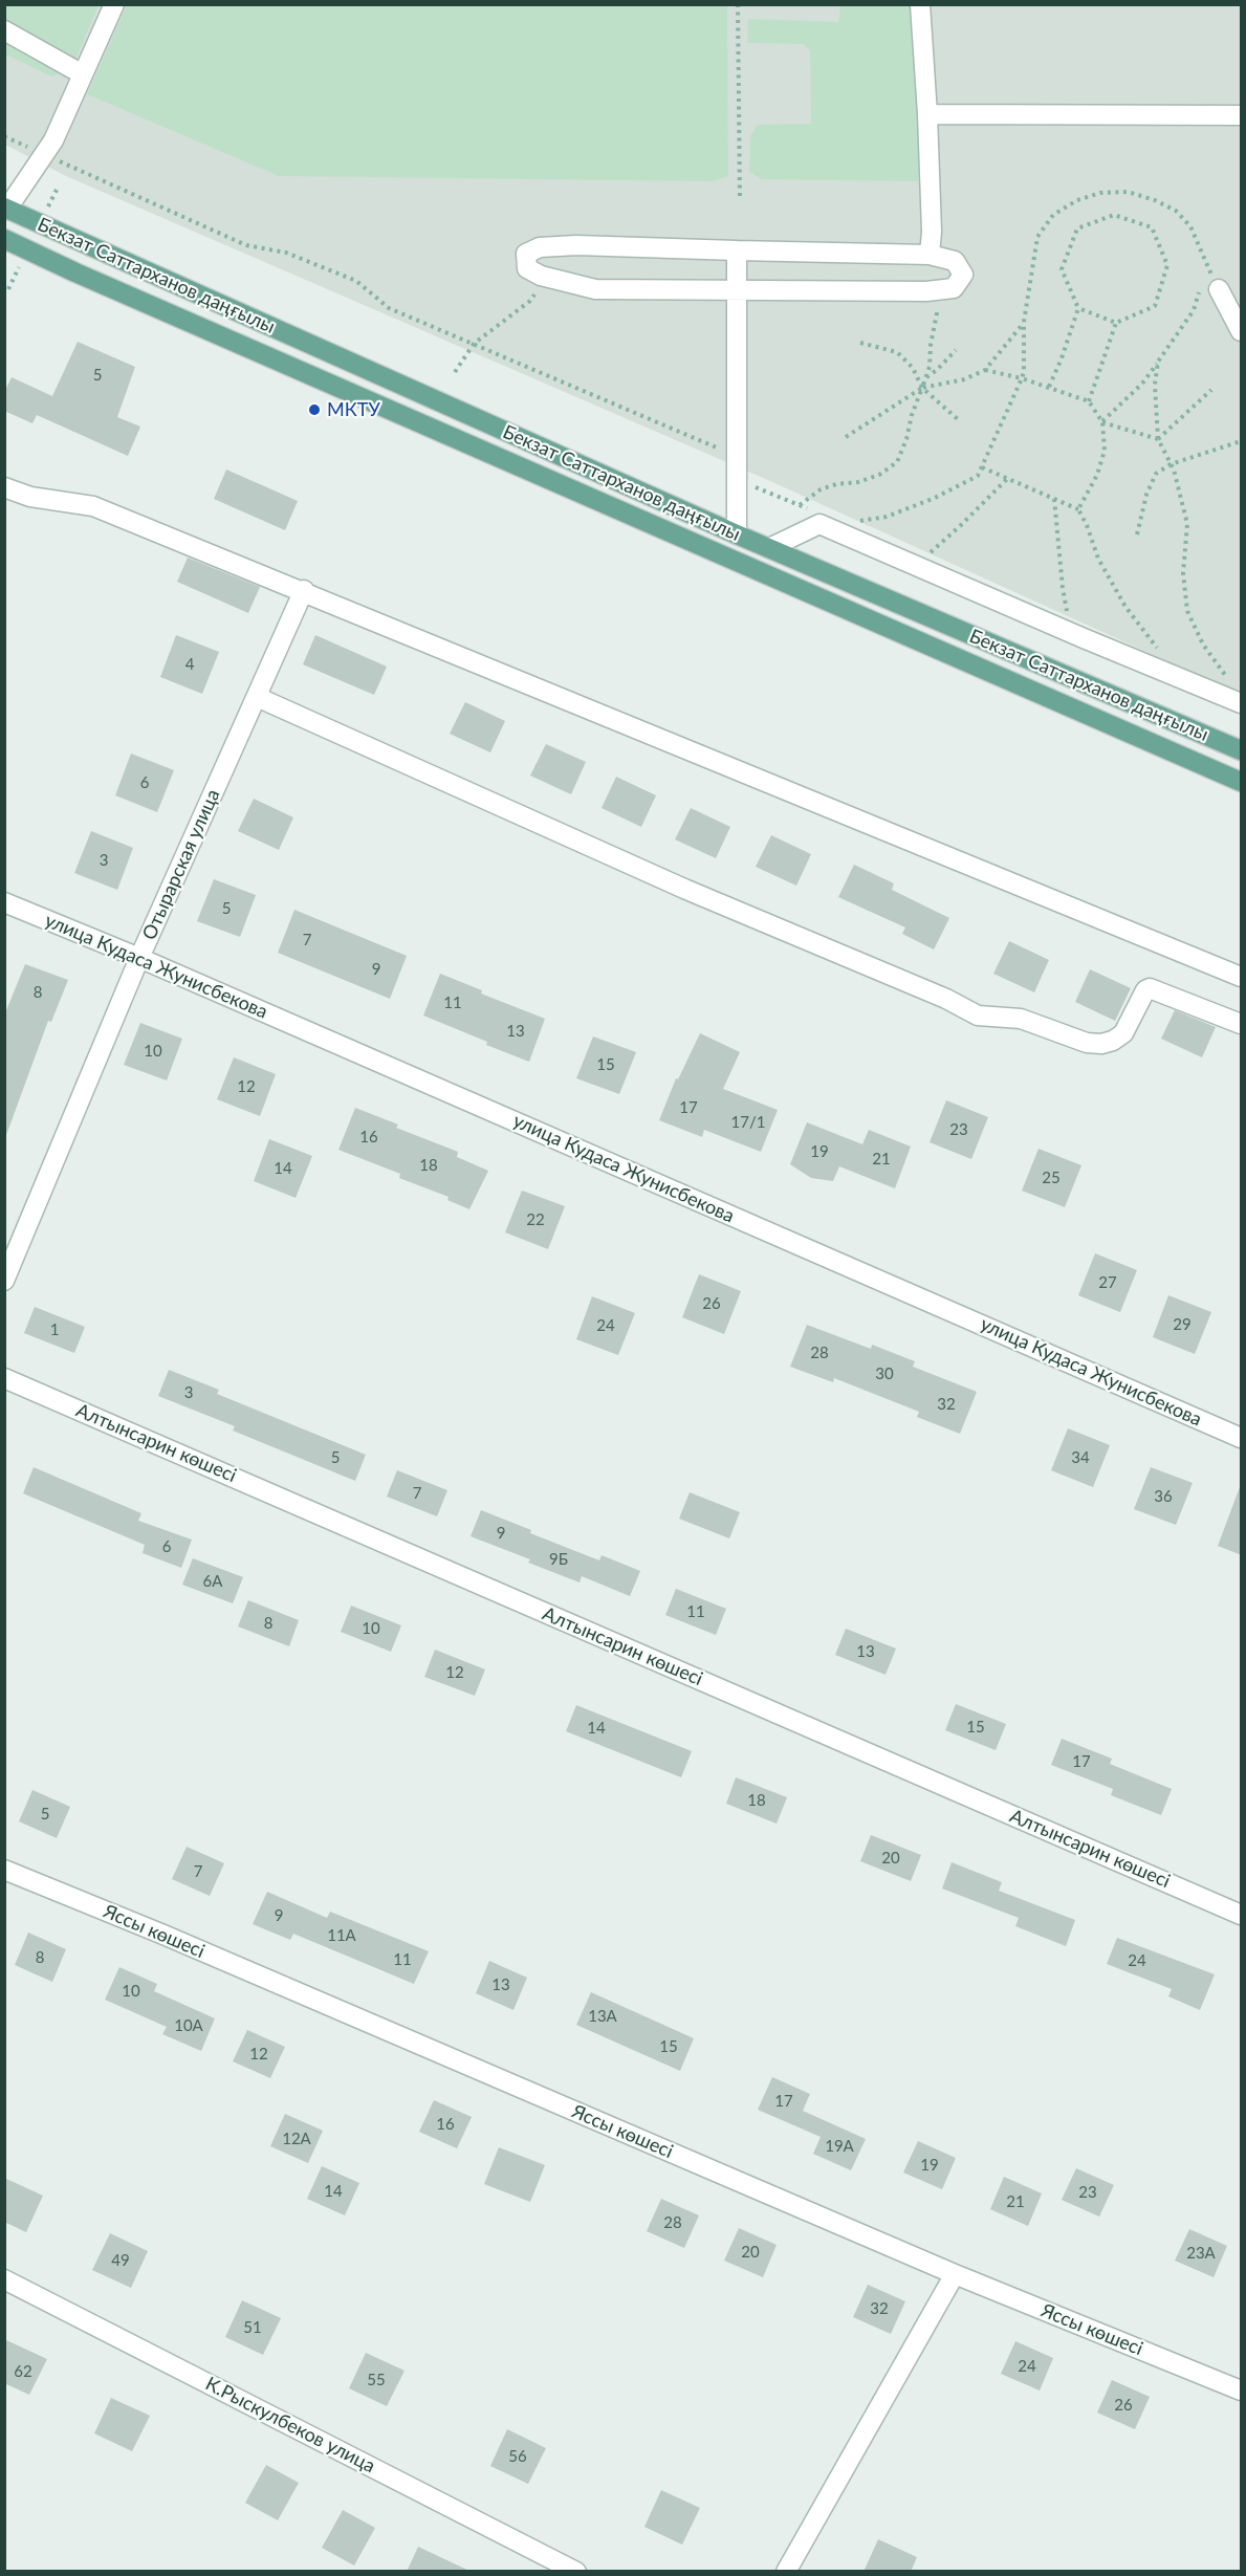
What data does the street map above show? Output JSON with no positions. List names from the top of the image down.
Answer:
{
  "streets": {
    "main road": ["Бекзат Саттарханов даңғылы"],
    "street": [
      "Отырарская улица",
      "улица Кудаса Жунисбекова",
      "Алтынсарин көшесі",
      "Яссы көшесі",
      "К.Рыскулбеков улица"
    ]
  },
  "crossings": [
    ["Отырарская улица", "улица Кудаса Жунисбекова"]
  ],
  "places": ["МКТУ"],
  "house_numbers": [
    "5",
    "4",
    "6",
    "3",
    "5",
    "7",
    "9",
    "8",
    "11",
    "13",
    "10",
    "15",
    "12",
    "17",
    "17/1",
    "23",
    "16",
    "19",
    "21",
    "18",
    "14",
    "25",
    "22",
    "27",
    "26",
    "29",
    "24",
    "1",
    "28",
    "30",
    "3",
    "32",
    "5",
    "34",
    "7",
    "36",
    "9",
    "6",
    "9Б",
    "6A",
    "11",
    "8",
    "10",
    "13",
    "12",
    "15",
    "14",
    "17",
    "18",
    "5",
    "20",
    "7",
    "9",
    "11A",
    "8",
    "11",
    "24",
    "13",
    "10",
    "13A",
    "10A",
    "15",
    "12",
    "17",
    "16",
    "12A",
    "19A",
    "19",
    "14",
    "23",
    "21",
    "28",
    "20",
    "23A",
    "49",
    "32",
    "51",
    "24",
    "62",
    "55",
    "26",
    "56"
  ]
}
